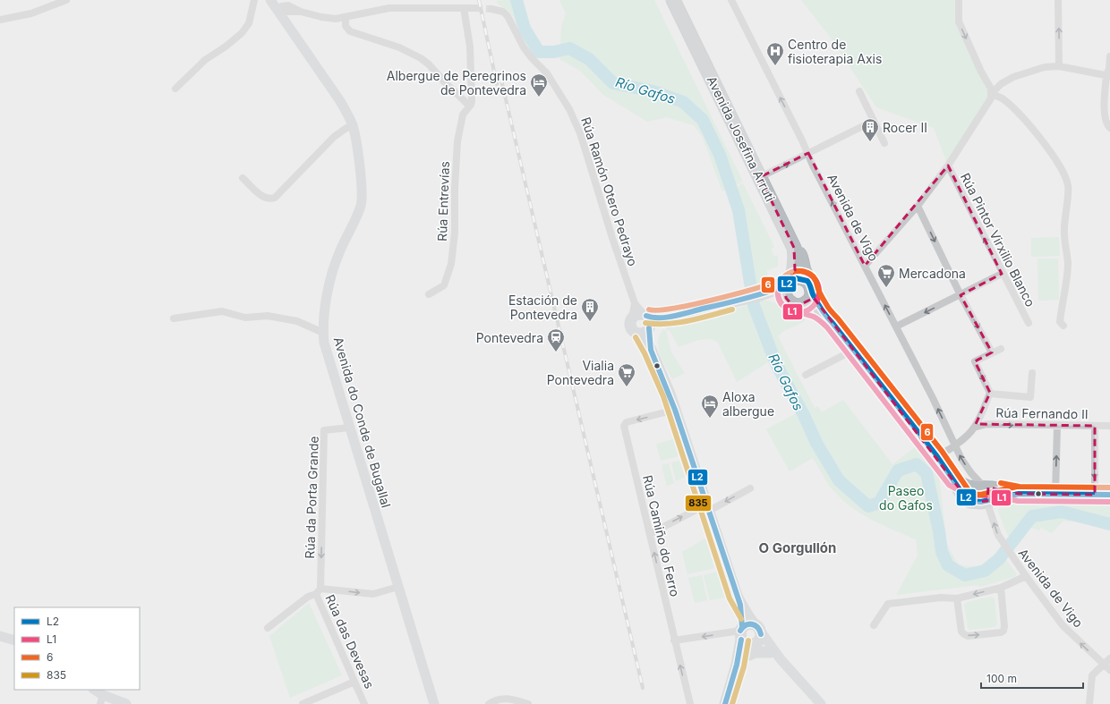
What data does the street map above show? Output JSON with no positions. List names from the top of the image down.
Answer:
{
  "streets": {
    "highway": ["Avenida Josefina Arruti"],
    "street": [
      "Rúa Ramón Otero Pedrayo",
      "Rúa Entrevías",
      "Avenida de Vigo",
      "Rúa Pintor Virxilio Blanco",
      "Rúa Fernando II",
      "Avenida do Conde de Bugallal",
      "Rúa da Porta Grande",
      "Rúa Camiño do Ferro",
      "Rúa das Devesas"
    ]
  },
  "crossings": [
    ["Avenida do Conde de Bugallal", "Rúa da Porta Grande"],
    ["Rúa da Porta Grande", "Rúa das Devesas"]
  ],
  "one_way": ["Avenida de Vigo", "Rúa Fernando II", "Rúa da Porta Grande"],
  "districts": ["O Gorgullón"],
  "water": ["Río Gafos"],
  "parks": ["Paseo do Gafos"],
  "places": {
    "hospital": ["Centro de fisioterapia Axis"],
    "hotel": ["Albergue de Peregrinos de Pontevedra", "Aloxa albergue"],
    "building": ["Rocer II", "Estación de Pontevedra"],
    "supermarket": ["Mercadona", "Vialia Pontevedra"],
    "station": ["Pontevedra"]
  },
  "lines": [
    "transit line L1",
    "transit line 6",
    "transit line L2",
    "transit line 835"
  ],
  "legend": [
    "L2",
    "L1",
    "6",
    "835"
  ],
  "scale_bar": "100 m"
}
